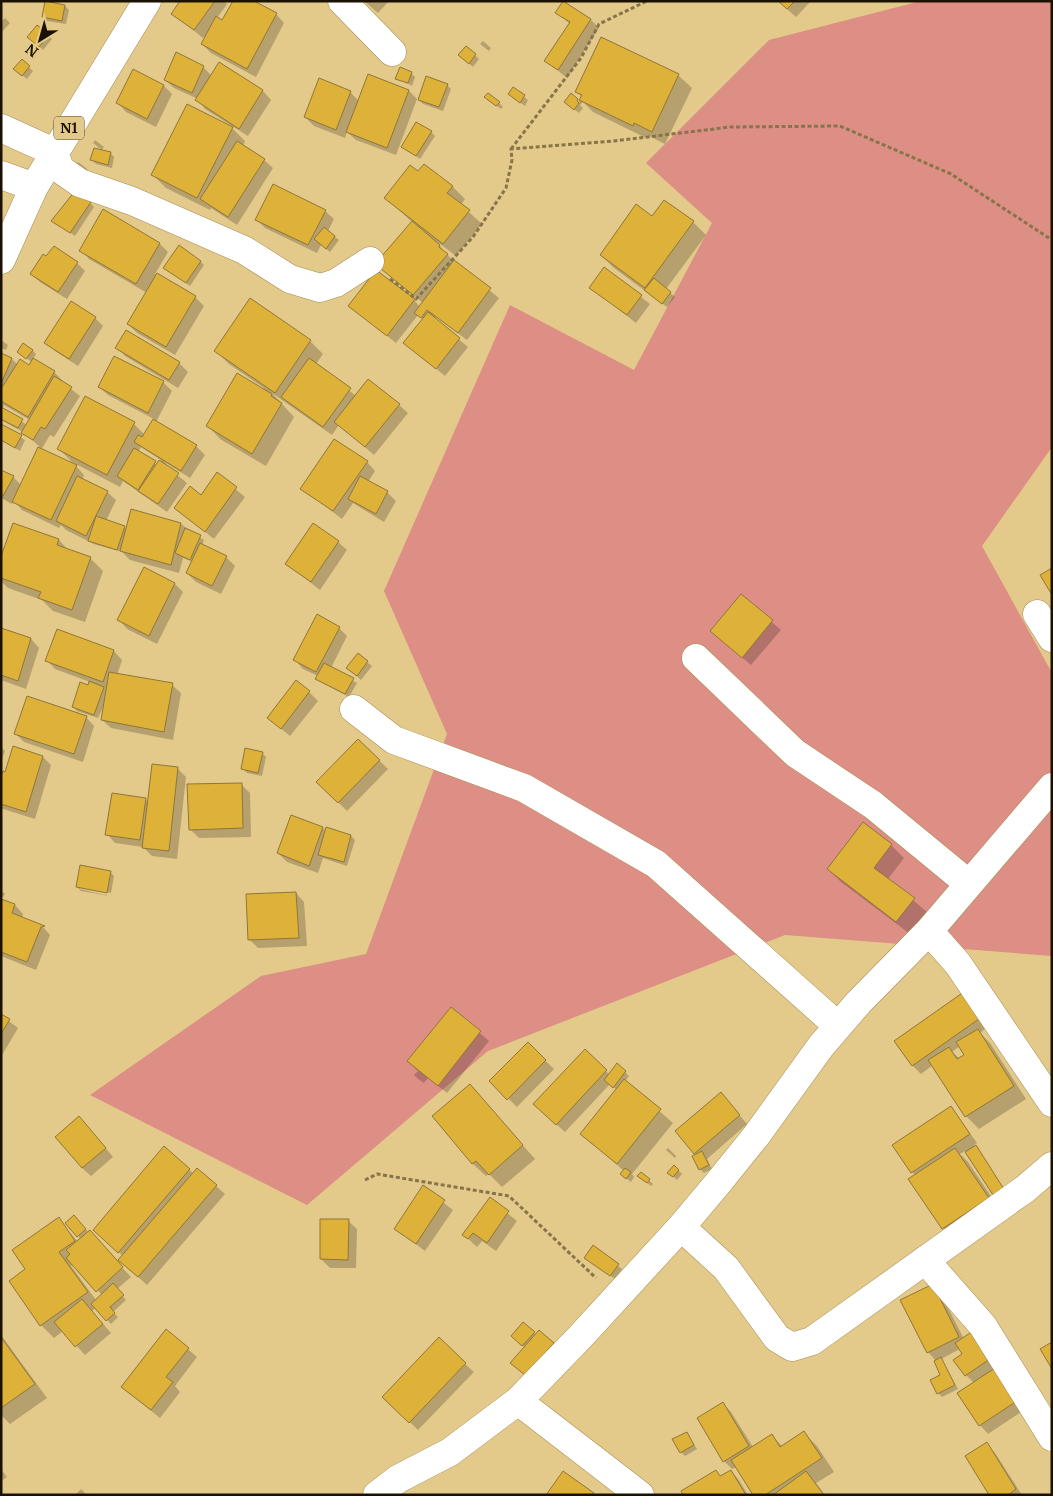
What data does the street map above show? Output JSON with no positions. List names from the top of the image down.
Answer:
{
  "streets": {
    "main road": ["N1"]
  },
  "north": "bottom left"
}
